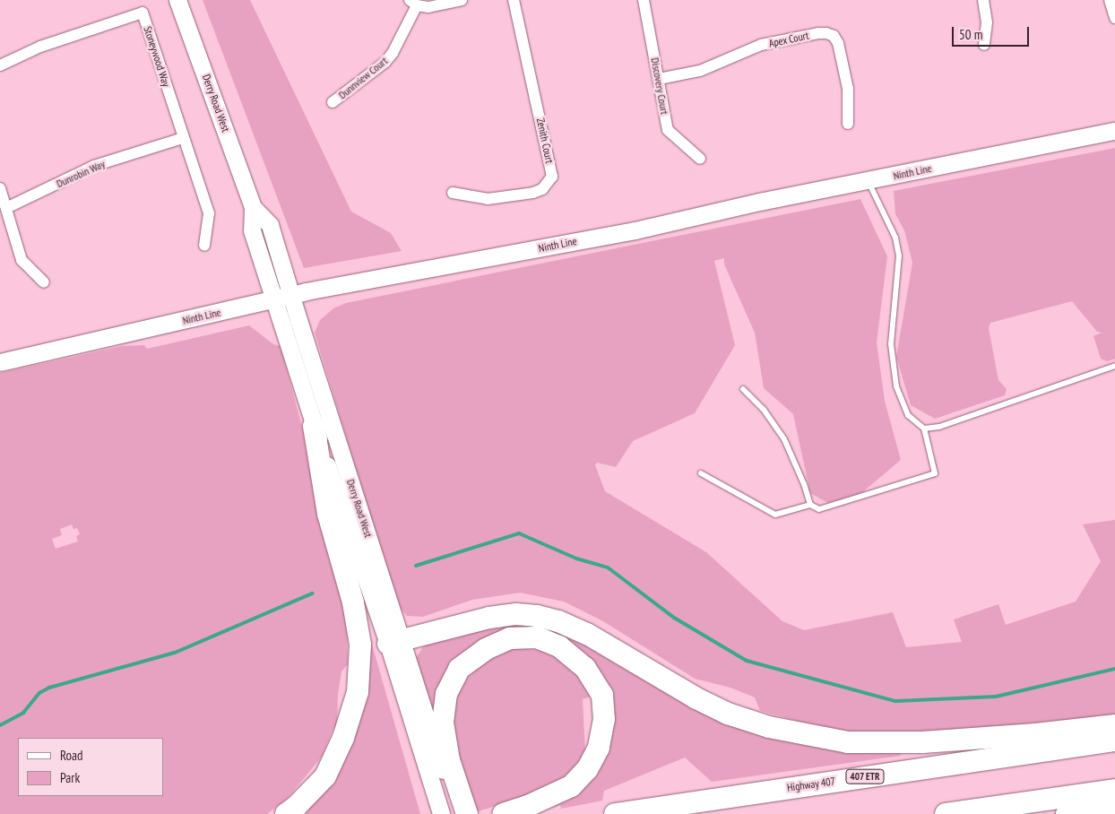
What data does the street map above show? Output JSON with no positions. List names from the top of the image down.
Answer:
{
  "streets": {
    "highway": ["407 ETR", "Highway 407"],
    "main road": ["Derry Road West", "Ninth Line"],
    "street": [
      "Apex Court",
      "Stoneywood Way",
      "Dunnview Court",
      "Discovery Court",
      "Zenith Court",
      "Dunrobin Way"
    ]
  },
  "crossings": [
    ["Apex Court", "Discovery Court"],
    ["Stoneywood Way", "Dunrobin Way"],
    ["Derry Road West", "Ninth Line"]
  ],
  "legend": ["Road", "Park"],
  "scale_bar": "50 m"
}
